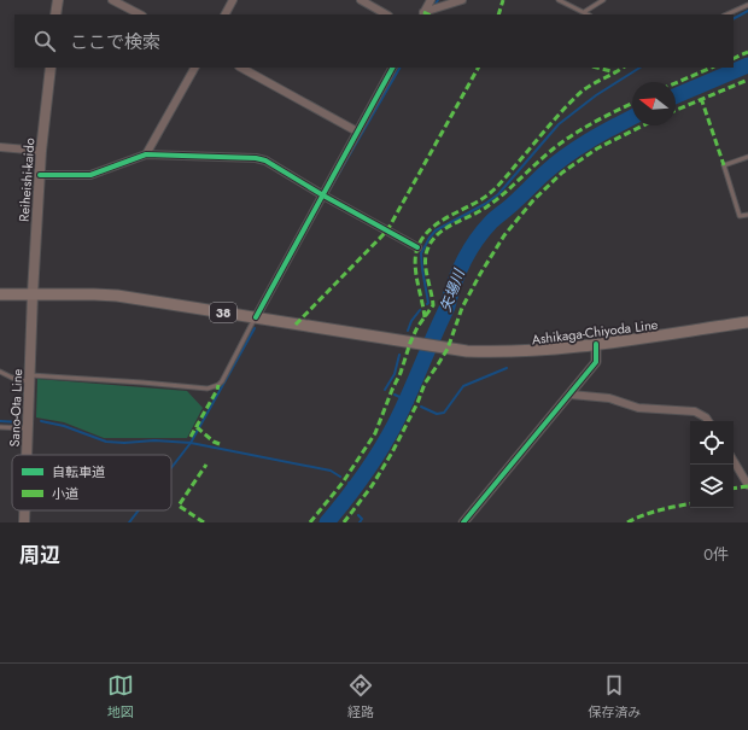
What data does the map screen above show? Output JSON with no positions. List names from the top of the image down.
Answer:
{
  "streets": {
    "main road": [
      "Reiheishi-kaido",
      "38",
      "Ashikaga-Chiyoda Line",
      "Sano-Ota Line"
    ]
  },
  "crossings": [
    ["Reiheishi-kaido", "Ashikaga-Chiyoda Line"],
    ["Reiheishi-kaido", "Sano-Ota Line"],
    ["Ashikaga-Chiyoda Line", "Sano-Ota Line"]
  ],
  "water": ["矢場川"],
  "legend": ["自転車道", "小道"],
  "north": "left",
  "page": {
    "search": "ここで検索",
    "heading": ["周辺", "0件"],
    "nav": ["地図", "経路", "保存済み"]
  }
}
